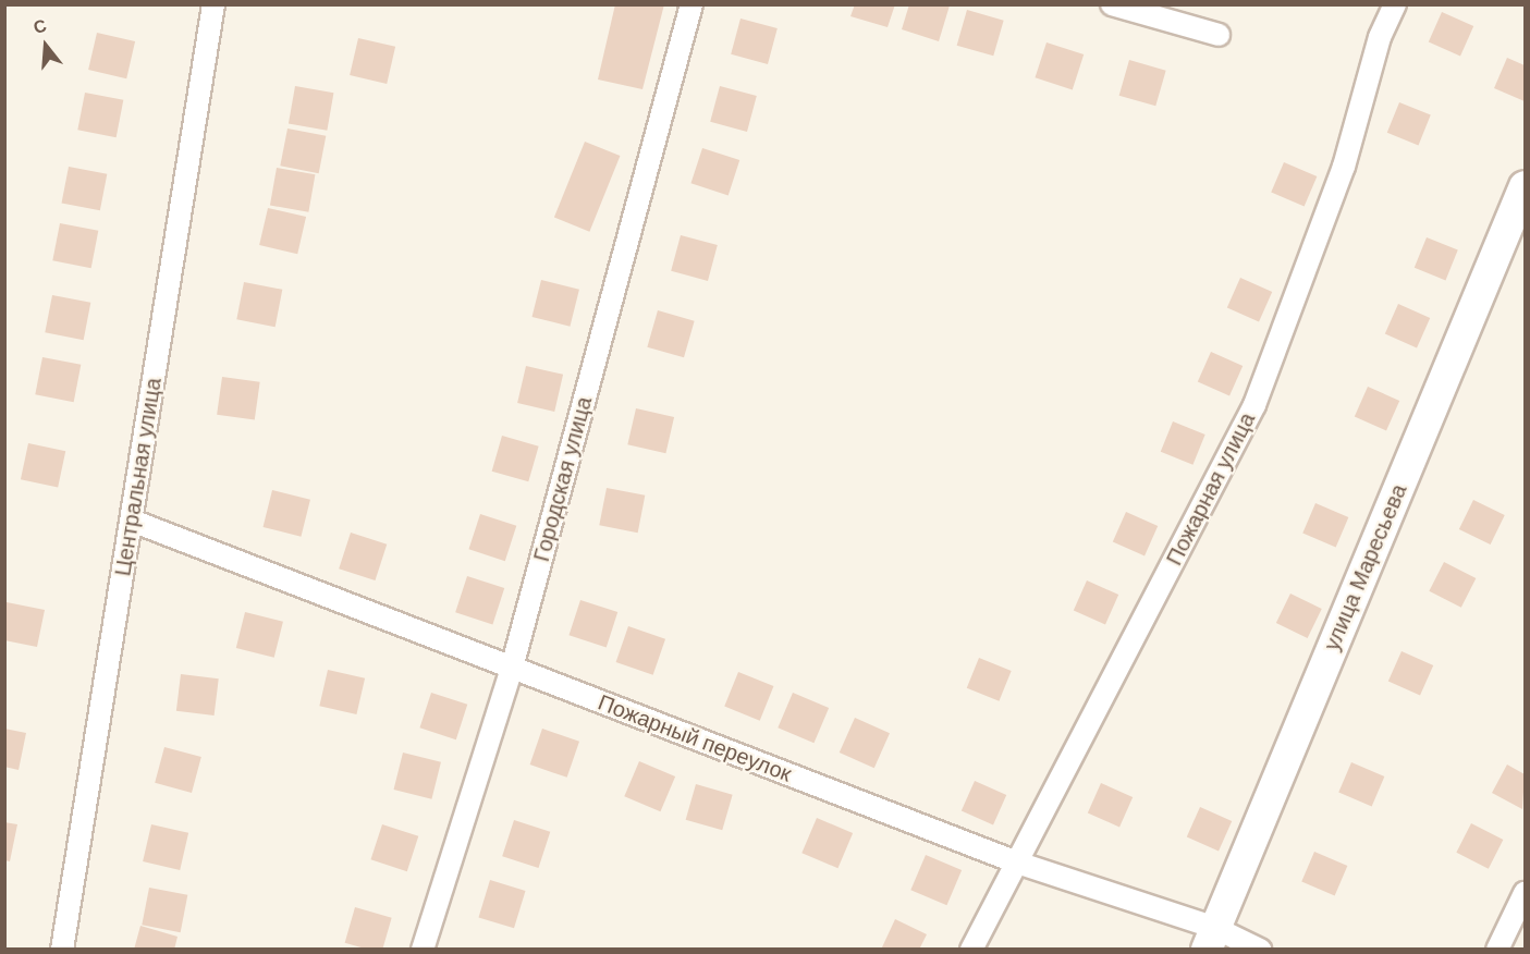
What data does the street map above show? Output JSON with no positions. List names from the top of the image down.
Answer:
{
  "streets": {
    "street": [
      "Центральная улица",
      "Городская улица",
      "Пожарная улица",
      "улица Маресьева",
      "Пожарный переулок"
    ]
  },
  "crossings": [
    ["Центральная улица", "Пожарный переулок"],
    ["Городская улица", "Пожарный переулок"],
    ["Пожарная улица", "Пожарный переулок"],
    ["улица Маресьева", "Пожарный переулок"]
  ],
  "north": "top"
}
